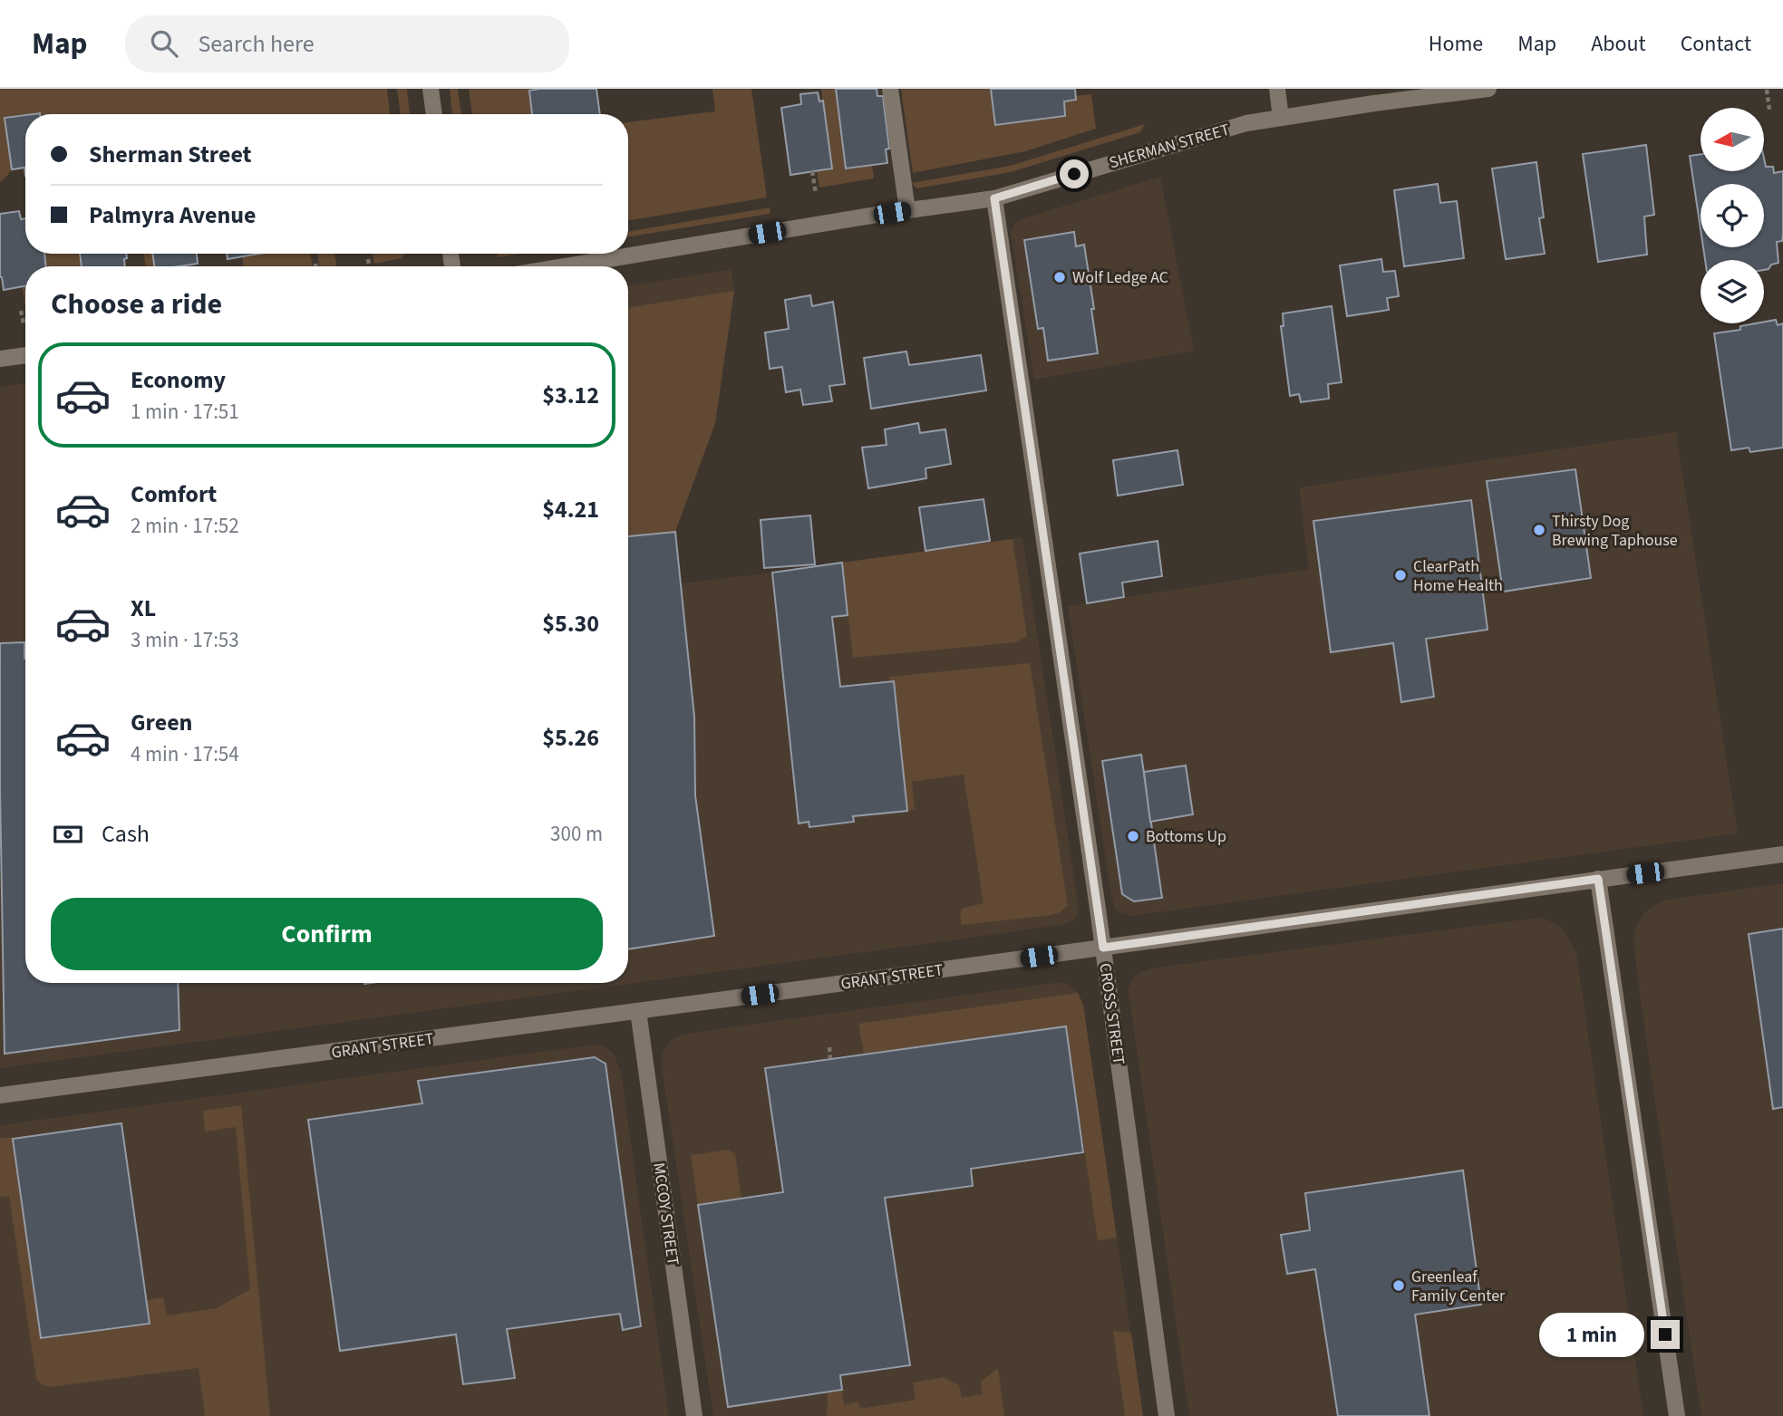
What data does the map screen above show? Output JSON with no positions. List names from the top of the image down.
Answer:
{
  "streets": {
    "street": [
      "SHERMAN STREET",
      "GRANT STREET",
      "CROSS STREET",
      "MCCOY STREET"
    ]
  },
  "crossings": [
    ["SHERMAN STREET", "CROSS STREET"],
    ["GRANT STREET", "CROSS STREET"],
    ["GRANT STREET", "MCCOY STREET"]
  ],
  "places": [
    "Wolf Ledge AC",
    "Thirsty Dog Brewing Taphouse",
    "ClearPath Home Health",
    "Bottoms Up",
    "Greenleaf Family Center"
  ],
  "north": "left",
  "page": {
    "header": "Map",
    "search": "Search here",
    "nav": [
      "Home",
      "Map",
      "About",
      "Contact"
    ],
    "banner": ["Sherman Street", "Palmyra Avenue"],
    "heading": "Choose a ride",
    "list": [
      {
        "name": "Economy",
        "note": "1 min · 17:51",
        "value": "$3.12"
      },
      {
        "name": "Comfort",
        "note": "2 min · 17:52",
        "value": "$4.21"
      },
      {
        "name": "XL",
        "note": "3 min · 17:53",
        "value": "$5.30"
      },
      {
        "name": "Green",
        "note": "4 min · 17:54",
        "value": "$5.26"
      }
    ],
    "pay": ["Cash", "300 m"],
    "buttons": "Confirm",
    "bubble": "1 min"
  }
}
